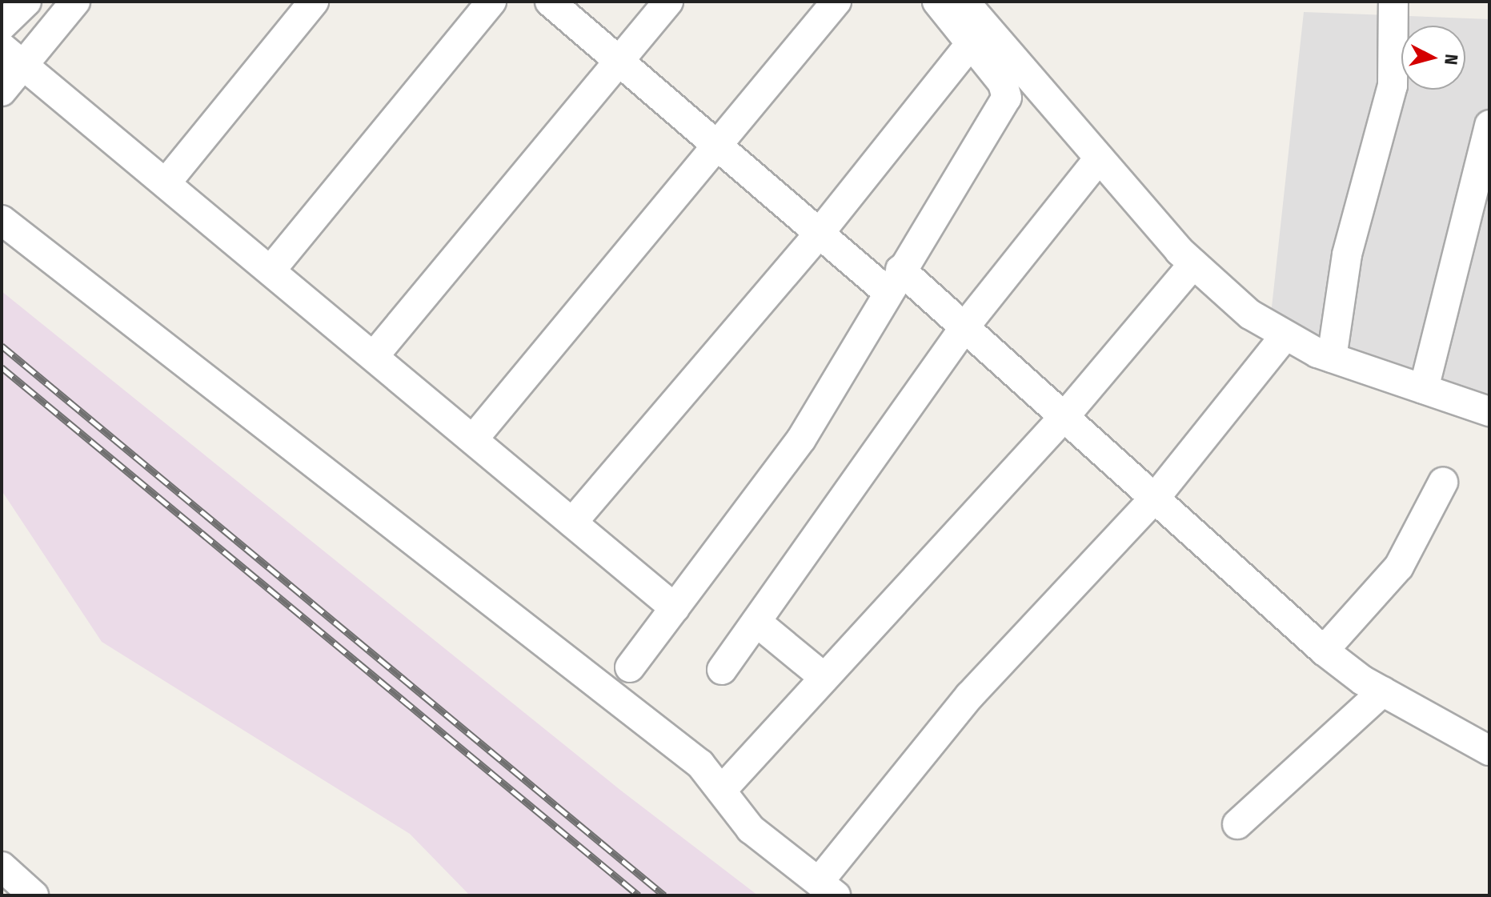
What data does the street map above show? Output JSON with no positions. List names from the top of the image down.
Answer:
{
  "north": "right"
}
